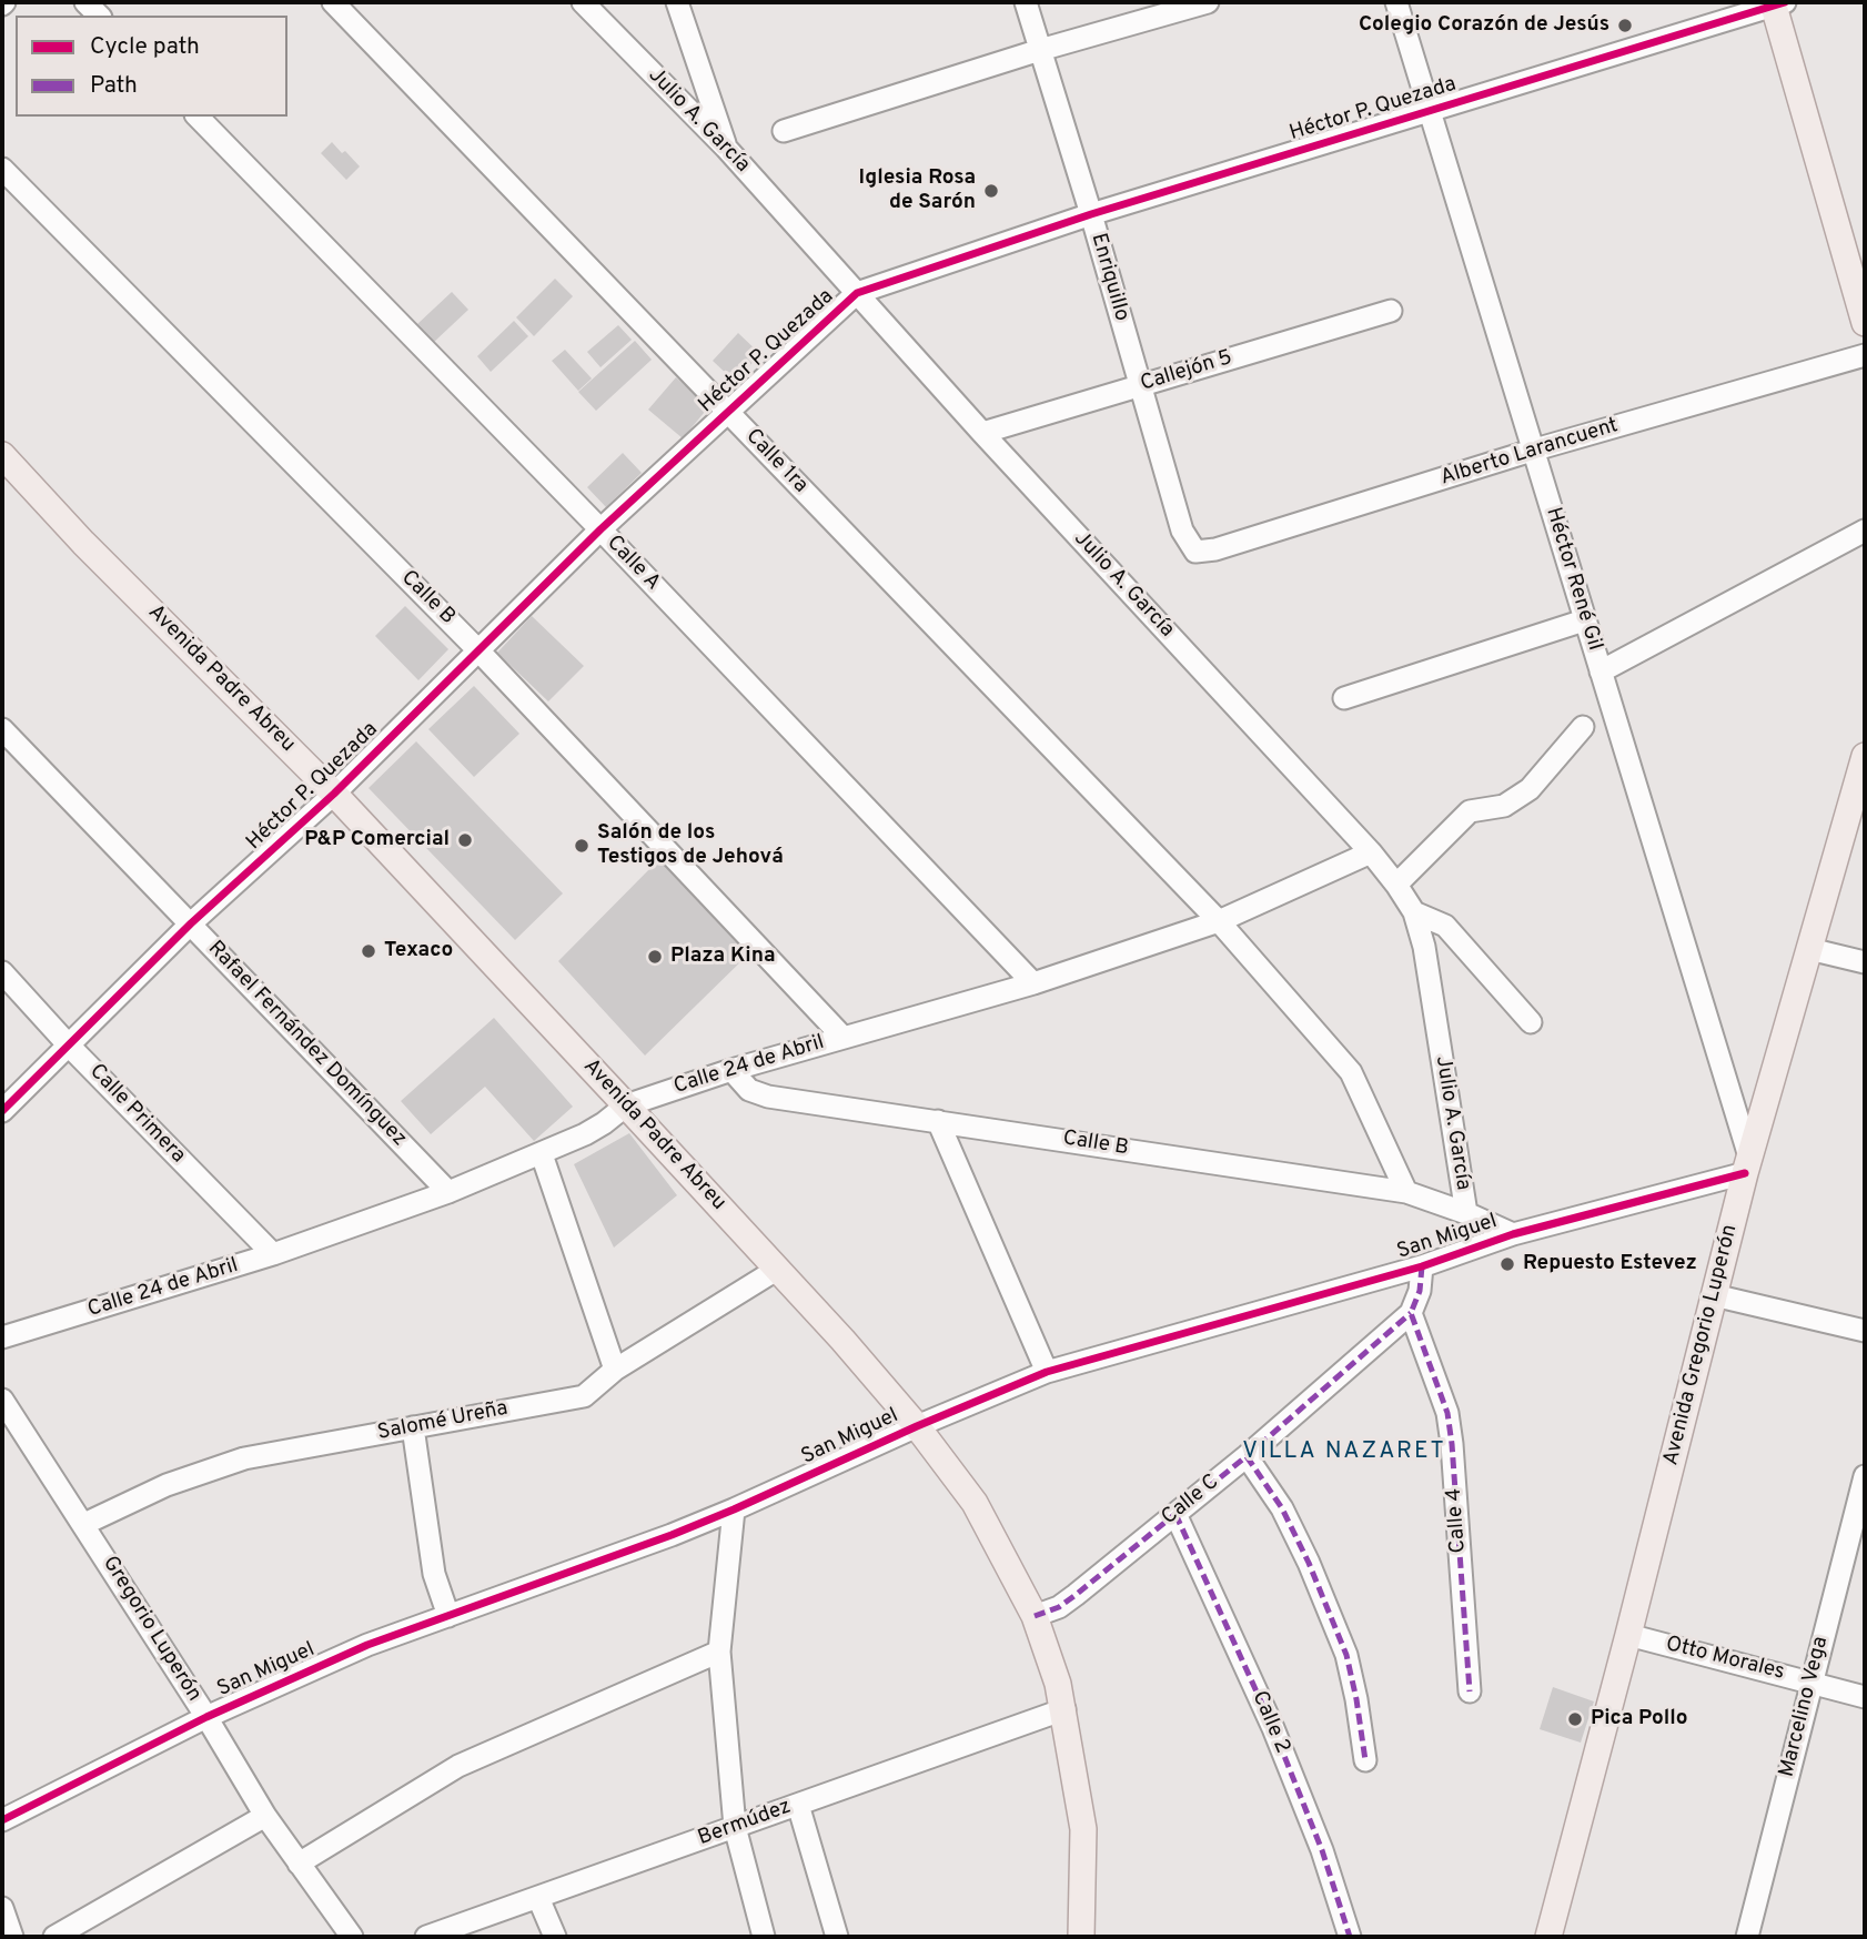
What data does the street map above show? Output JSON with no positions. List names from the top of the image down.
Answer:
{
  "streets": {
    "main road": ["Avenida Padre Abreu", "Avenida Gregorio Luperón"],
    "street": [
      "Héctor P. Quezada",
      "Julio A. García",
      "Enriquillo",
      "Callejón 5",
      "Alberto Larancuent",
      "Calle 1ra",
      "Calle A",
      "Héctor René Gil",
      "Calle B",
      "Rafael Fernández Domínguez",
      "Calle 24 de Abril",
      "Calle Primera",
      "San Miguel",
      "Salomé Ureña",
      "Calle C",
      "Calle 4",
      "Gregorio Luperón",
      "Otto Morales",
      "Marcelino Vega",
      "Calle 2",
      "Bermúdez"
    ]
  },
  "crossings": [
    ["Héctor P. Quezada", "Julio A. García"],
    ["Héctor P. Quezada", "Enriquillo"],
    ["Héctor P. Quezada", "Calle 1ra"],
    ["Héctor P. Quezada", "Calle A"],
    ["Héctor P. Quezada", "Héctor René Gil"],
    ["Héctor P. Quezada", "Calle B"],
    ["Héctor P. Quezada", "Avenida Padre Abreu"],
    ["Héctor P. Quezada", "Rafael Fernández Domínguez"],
    ["Héctor P. Quezada", "Calle Primera"],
    ["Julio A. García", "Callejón 5"],
    ["Julio A. García", "Calle B"],
    ["Julio A. García", "Calle 24 de Abril"],
    ["Julio A. García", "San Miguel"],
    ["Enriquillo", "Callejón 5"],
    ["Enriquillo", "Alberto Larancuent"],
    ["Alberto Larancuent", "Héctor René Gil"],
    ["Calle 1ra", "Calle B"],
    ["Calle 1ra", "Calle 24 de Abril"],
    ["Calle A", "Calle 24 de Abril"],
    ["Héctor René Gil", "San Miguel"],
    ["Héctor René Gil", "Avenida Gregorio Luperón"],
    ["Calle B", "Calle 24 de Abril"],
    ["Avenida Padre Abreu", "Calle 24 de Abril"],
    ["Avenida Padre Abreu", "San Miguel"],
    ["Avenida Padre Abreu", "Salomé Ureña"],
    ["Avenida Padre Abreu", "Calle C"],
    ["Avenida Padre Abreu", "Bermúdez"],
    ["Rafael Fernández Domínguez", "Calle 24 de Abril"],
    ["Calle 24 de Abril", "Calle Primera"],
    ["San Miguel", "Avenida Gregorio Luperón"],
    ["San Miguel", "Gregorio Luperón"],
    ["Avenida Gregorio Luperón", "Otto Morales"],
    ["Salomé Ureña", "Gregorio Luperón"],
    ["Calle C", "Calle 4"],
    ["Calle C", "Calle 2"],
    ["Otto Morales", "Marcelino Vega"]
  ],
  "districts": ["VILLA NAZARET"],
  "places": [
    "Colegio Corazón de Jesús",
    "Iglesia Rosa de Sarón",
    "P&P Comercial",
    "Salón de los Testigos de Jehová",
    "Texaco",
    "Plaza Kina",
    "Repuesto Estevez",
    "Pica Pollo"
  ],
  "legend": ["Cycle path", "Path"]
}
